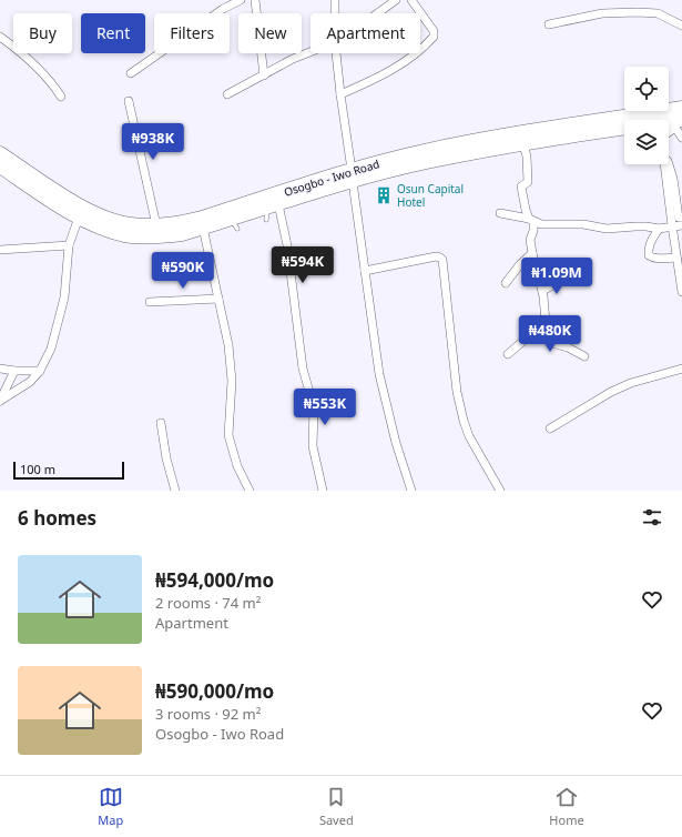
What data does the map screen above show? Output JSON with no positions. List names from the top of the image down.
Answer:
{
  "streets": {
    "main road": ["Osogbo - Iwo Road"]
  },
  "places": {
    "building": ["Osun Capital Hotel"]
  },
  "scale_bar": "100 m",
  "page": {
    "chip": [
      "Buy",
      "Rent",
      "Filters",
      "New",
      "Apartment"
    ],
    "price": [
      "₦938K",
      "₦594K",
      "₦590K",
      "₦1.09M",
      "₦480K",
      "₦553K"
    ],
    "scale": "100 m",
    "heading": "6 homes",
    "list": [
      {
        "name": "₦594,000/mo",
        "note": "2 rooms · 74 m² · Apartment"
      },
      {
        "name": "₦590,000/mo",
        "note": "3 rooms · 92 m² · Osogbo - Iwo Road"
      }
    ],
    "tabs": ["Map", "Saved", "Home"]
  }
}
